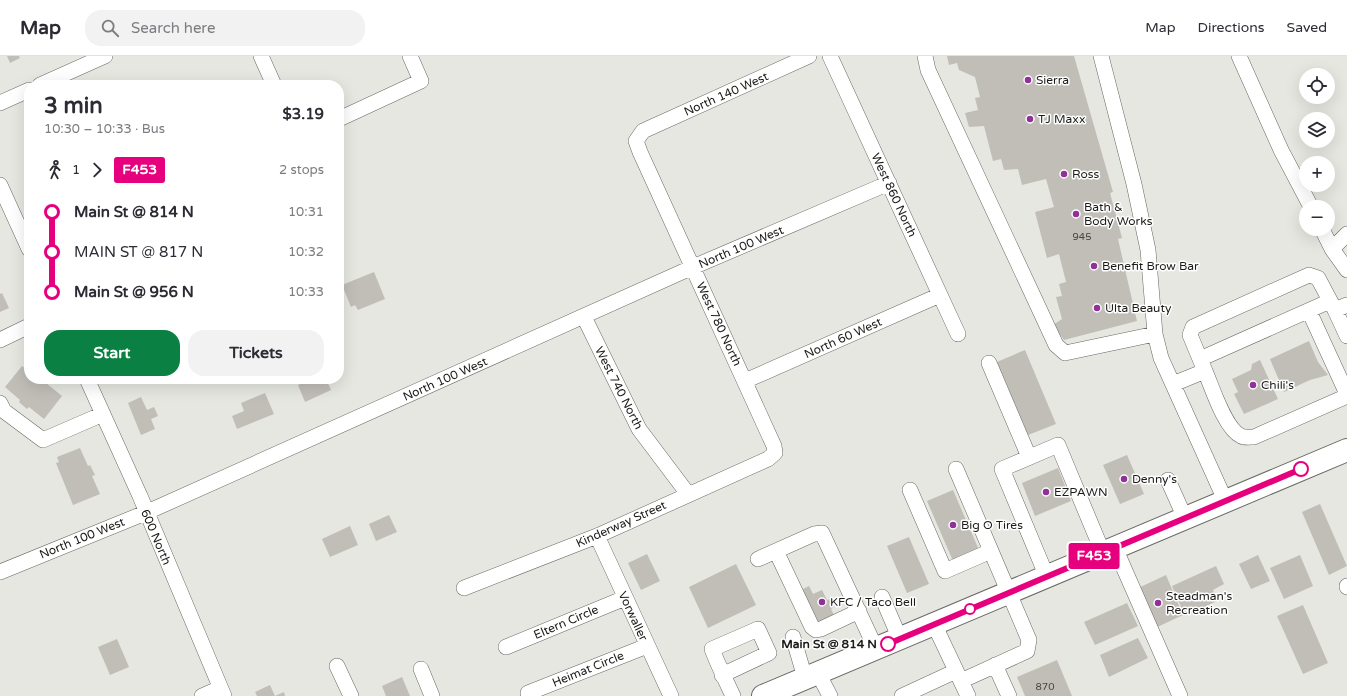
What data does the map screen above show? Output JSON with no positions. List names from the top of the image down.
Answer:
{
  "streets": {
    "street": [
      "North 140 West",
      "West 860 North",
      "North 100 West",
      "West 780 North",
      "North 60 West",
      "West 740 North",
      "Kinderway Street",
      "600 North",
      "Vorwaller",
      "Eltern Circle",
      "Heimat Circle"
    ]
  },
  "crossings": [
    ["North 140 West", "West 780 North"],
    ["West 860 North", "North 100 West"],
    ["West 860 North", "North 60 West"],
    ["North 100 West", "West 780 North"],
    ["North 100 West", "West 740 North"],
    ["North 100 West", "600 North"],
    ["West 780 North", "North 60 West"],
    ["West 780 North", "Kinderway Street"],
    ["West 740 North", "Kinderway Street"],
    ["Kinderway Street", "Vorwaller"],
    ["Vorwaller", "Eltern Circle"],
    ["Vorwaller", "Heimat Circle"]
  ],
  "places": [
    "Sierra",
    "TJ Maxx",
    "Ross",
    "Bath & Body Works",
    "Benefit Brow Bar",
    "Ulta Beauty",
    "Chili's",
    "Denny's",
    "EZPAWN",
    "Big O Tires",
    "KFC / Taco Bell",
    "Steadman's Recreation",
    "Main St @ 814 N"
  ],
  "lines": ["bus line F453"],
  "house_numbers": ["945", "870"],
  "page": {
    "header": "Map",
    "search": "Search here",
    "nav": ["Map", "Directions", "Saved"],
    "on_map": "F453",
    "map_buttons": ["+", "−"],
    "heading": ["3 min", "10:30 – 10:33 · Bus", "$3.19"],
    "legs": ["1", "F453", "2 stops"],
    "list": [
      {
        "name": "Main St @ 814 N",
        "value": "10:31"
      },
      {
        "name": "MAIN ST @ 817 N",
        "value": "10:32"
      },
      {
        "name": "Main St @ 956 N",
        "value": "10:33"
      }
    ],
    "buttons": ["Start", "Tickets"]
  }
}
